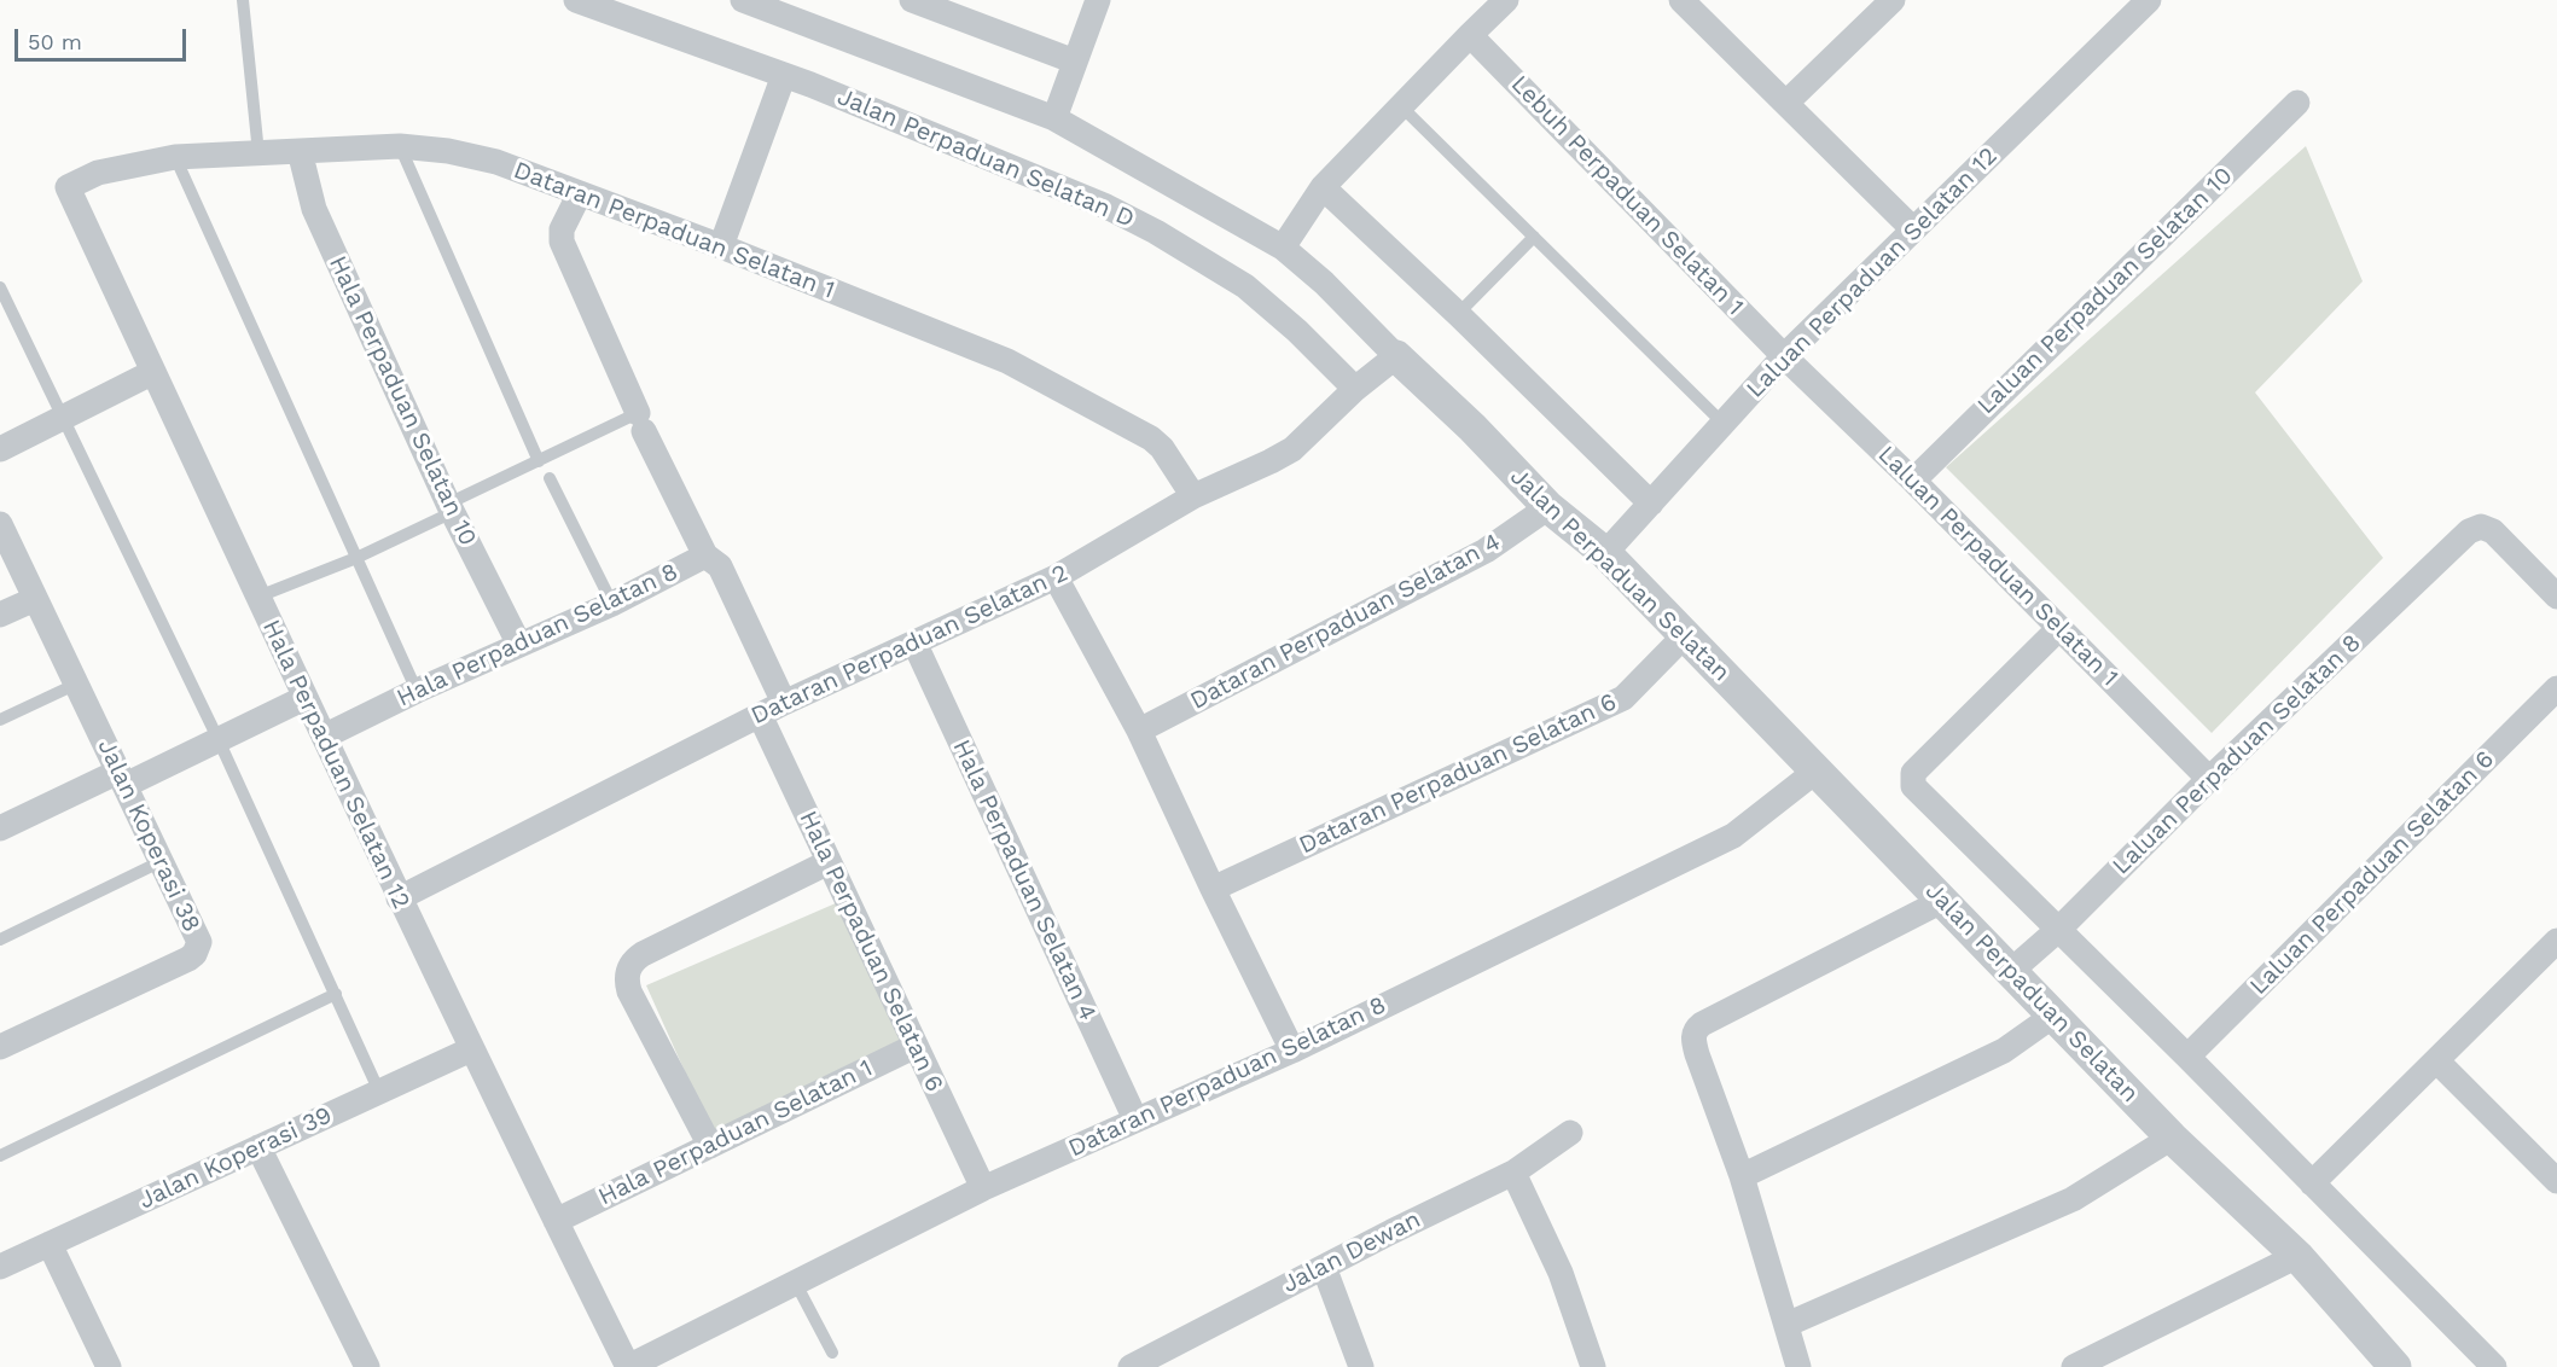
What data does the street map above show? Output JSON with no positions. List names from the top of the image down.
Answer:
{
  "streets": {
    "street": [
      "Jalan Perpaduan Selatan D",
      "Lebuh Perpaduan Selatan 1",
      "Dataran Perpaduan Selatan 1",
      "Laluan Perpaduan Selatan 12",
      "Laluan Perpaduan Selatan 10",
      "Hala Perpaduan Selatan 10",
      "Laluan Perpaduan Selatan 1",
      "Jalan Perpaduan Selatan",
      "Dataran Perpaduan Selatan 4",
      "Hala Perpaduan Selatan 8",
      "Dataran Perpaduan Selatan 2",
      "Laluan Perpaduan Selatan 8",
      "Hala Perpaduan Selatan 12",
      "Dataran Perpaduan Selatan 6",
      "Jalan Koperasi 38",
      "Laluan Perpaduan Selatan 6",
      "Hala Perpaduan Selatan 4",
      "Hala Perpaduan Selatan 6",
      "Dataran Perpaduan Selatan 8",
      "Hala Perpaduan Selatan 1",
      "Jalan Koperasi 39",
      "Jalan Dewan"
    ]
  },
  "crossings": [
    ["Jalan Perpaduan Selatan D", "Dataran Perpaduan Selatan 2"],
    ["Lebuh Perpaduan Selatan 1", "Laluan Perpaduan Selatan 12"],
    ["Lebuh Perpaduan Selatan 1", "Laluan Perpaduan Selatan 1"],
    ["Dataran Perpaduan Selatan 1", "Hala Perpaduan Selatan 10"],
    ["Dataran Perpaduan Selatan 1", "Hala Perpaduan Selatan 8"],
    ["Dataran Perpaduan Selatan 1", "Dataran Perpaduan Selatan 2"],
    ["Dataran Perpaduan Selatan 1", "Hala Perpaduan Selatan 12"],
    ["Laluan Perpaduan Selatan 12", "Laluan Perpaduan Selatan 1"],
    ["Laluan Perpaduan Selatan 12", "Jalan Perpaduan Selatan"],
    ["Laluan Perpaduan Selatan 10", "Laluan Perpaduan Selatan 1"],
    ["Hala Perpaduan Selatan 10", "Hala Perpaduan Selatan 8"],
    ["Laluan Perpaduan Selatan 1", "Laluan Perpaduan Selatan 8"],
    ["Jalan Perpaduan Selatan", "Dataran Perpaduan Selatan 4"],
    ["Jalan Perpaduan Selatan", "Dataran Perpaduan Selatan 2"],
    ["Jalan Perpaduan Selatan", "Laluan Perpaduan Selatan 8"],
    ["Jalan Perpaduan Selatan", "Dataran Perpaduan Selatan 6"],
    ["Jalan Perpaduan Selatan", "Dataran Perpaduan Selatan 8"],
    ["Hala Perpaduan Selatan 8", "Hala Perpaduan Selatan 12"],
    ["Dataran Perpaduan Selatan 2", "Hala Perpaduan Selatan 12"],
    ["Dataran Perpaduan Selatan 2", "Hala Perpaduan Selatan 4"],
    ["Dataran Perpaduan Selatan 2", "Hala Perpaduan Selatan 6"],
    ["Hala Perpaduan Selatan 12", "Dataran Perpaduan Selatan 8"],
    ["Hala Perpaduan Selatan 12", "Hala Perpaduan Selatan 1"],
    ["Hala Perpaduan Selatan 12", "Jalan Koperasi 39"],
    ["Hala Perpaduan Selatan 4", "Dataran Perpaduan Selatan 8"],
    ["Hala Perpaduan Selatan 6", "Dataran Perpaduan Selatan 8"],
    ["Hala Perpaduan Selatan 6", "Hala Perpaduan Selatan 1"]
  ],
  "scale_bar": "50 m"
}
